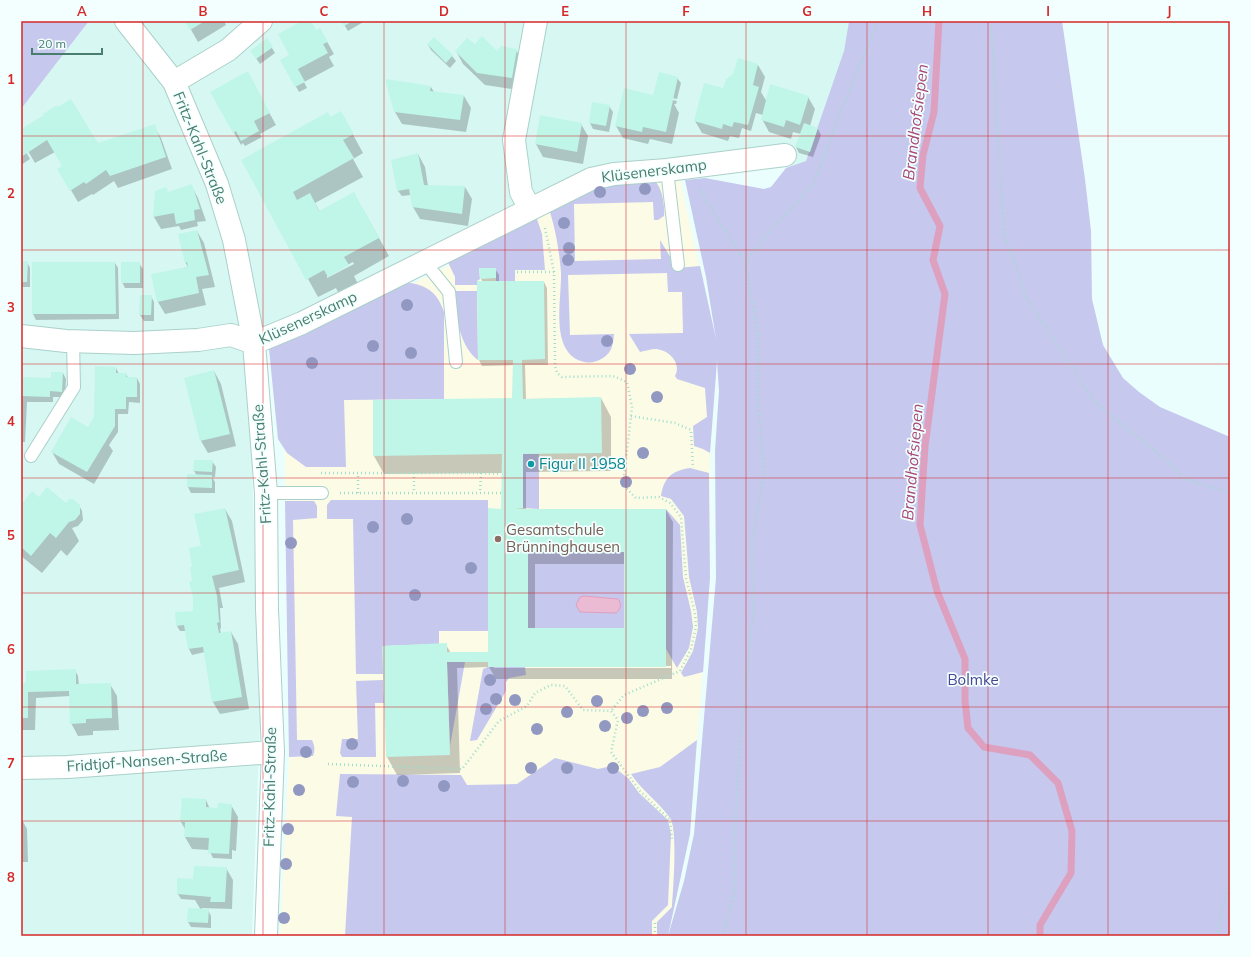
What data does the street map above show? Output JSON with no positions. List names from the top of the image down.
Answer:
{
  "streets": {
    "street": ["Fritz-Kahl-Straße", "Klüsenerskamp", "Fridtjof-Nansen-Straße"]
  },
  "crossings": [
    ["Fritz-Kahl-Straße", "Klüsenerskamp"],
    ["Fritz-Kahl-Straße", "Fridtjof-Nansen-Straße"]
  ],
  "water": ["Brandhofsiepen"],
  "parks": ["Bolmke"],
  "places": ["Figur II 1958", "Gesamtschule Brünninghausen"],
  "scale_bar": "20 m",
  "grid": {
    "columns": [
      "A",
      "B",
      "C",
      "D",
      "E",
      "F",
      "G",
      "H",
      "I",
      "J"
    ],
    "rows": [
      "1",
      "2",
      "3",
      "4",
      "5",
      "6",
      "7",
      "8"
    ]
  }
}
